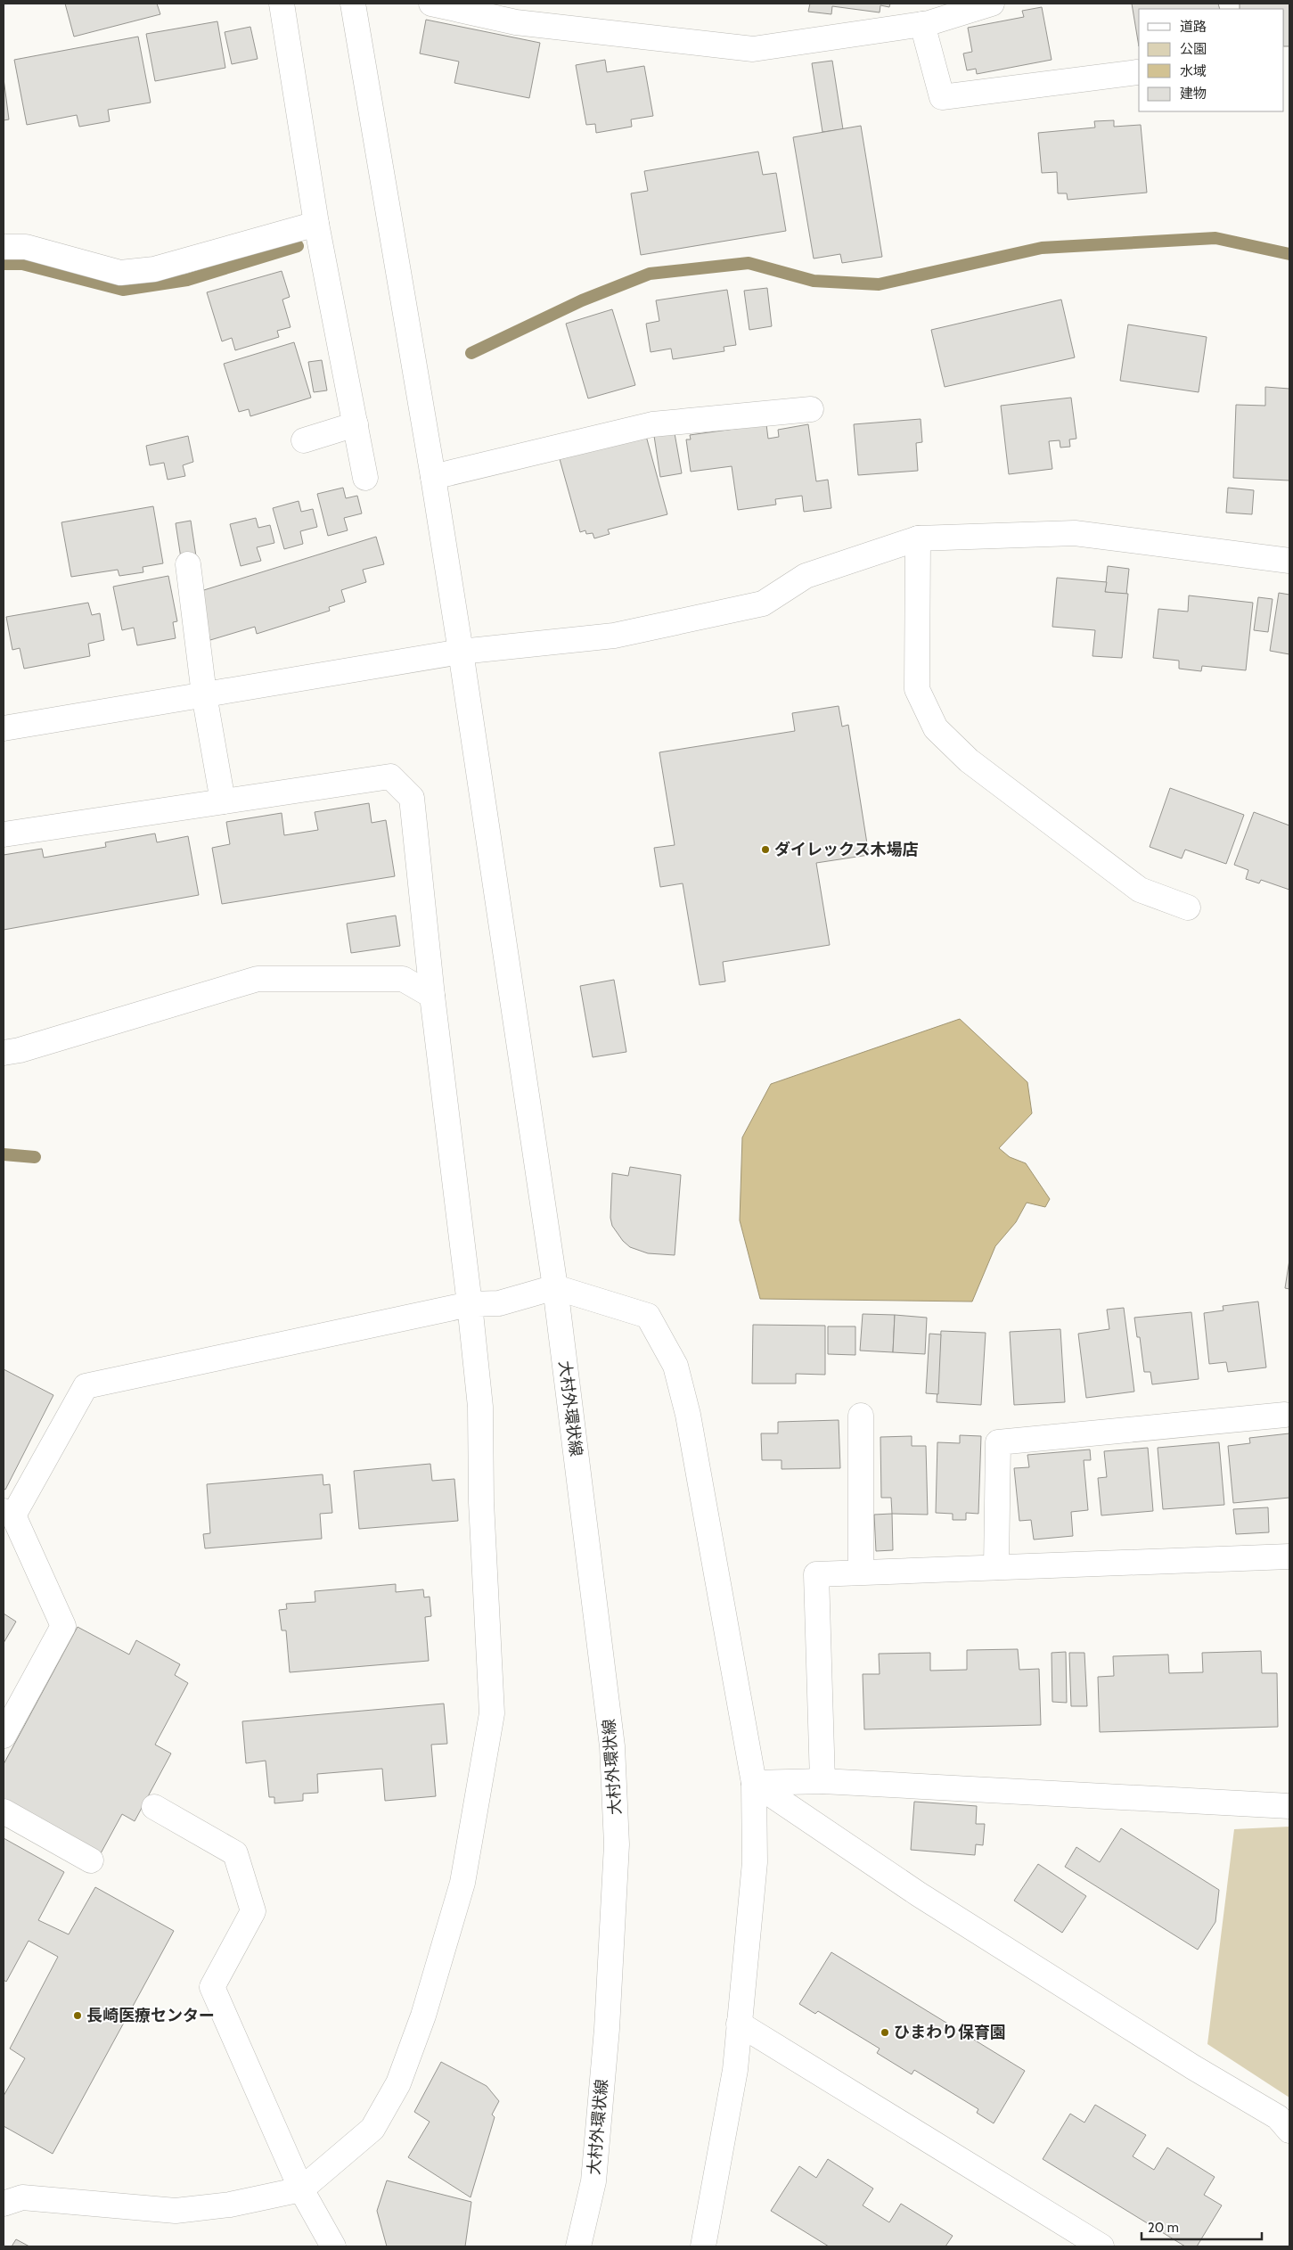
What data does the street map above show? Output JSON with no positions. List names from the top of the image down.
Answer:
{
  "streets": {
    "street": ["大村外環状線"]
  },
  "places": ["ダイレックス木場店", "長崎医療センター", "ひまわり保育園"],
  "legend": [
    "道路",
    "公園",
    "水域",
    "建物"
  ],
  "scale_bar": "20 m"
}
